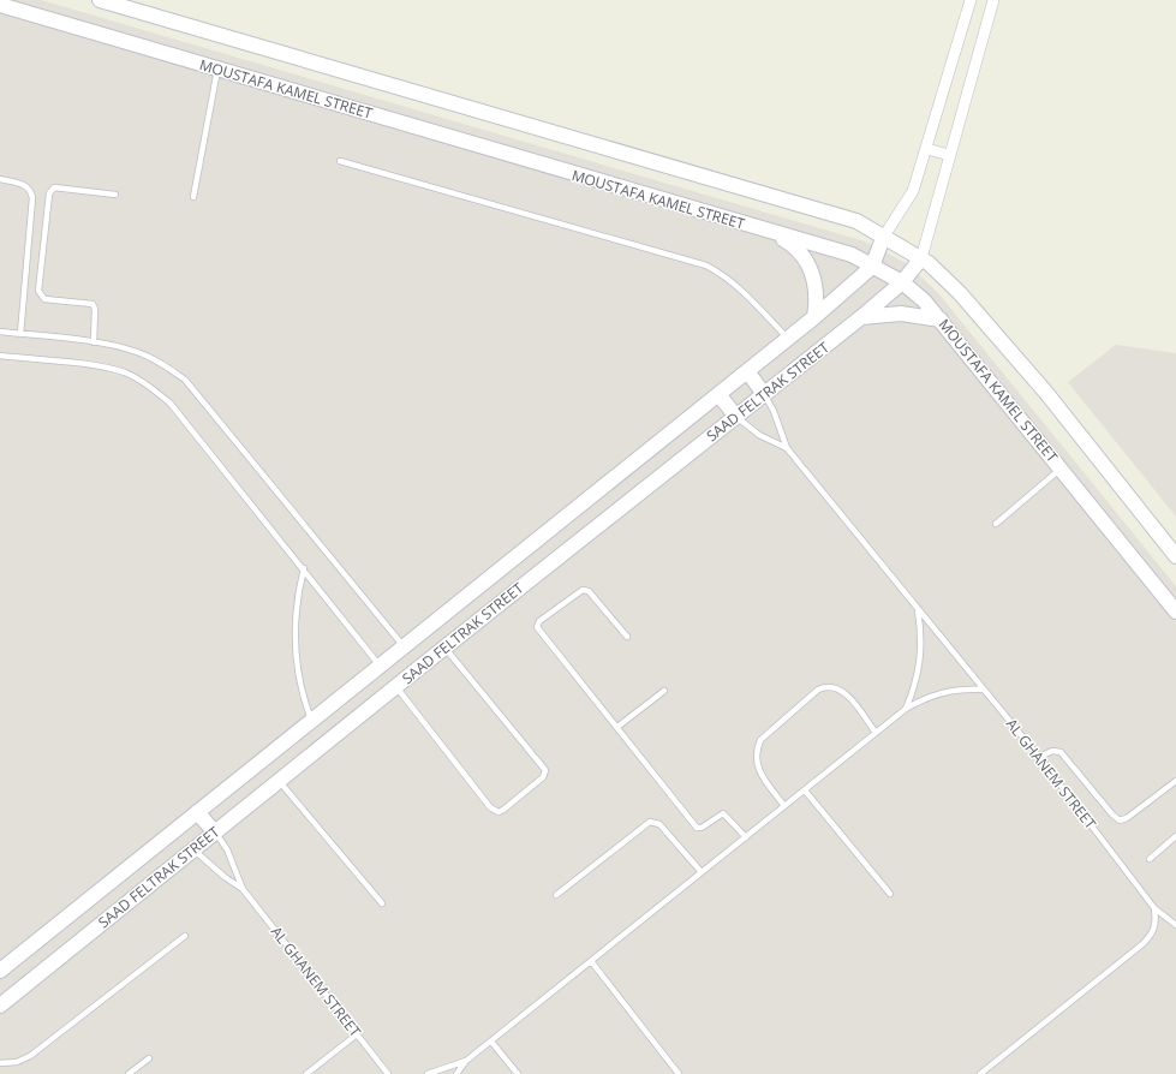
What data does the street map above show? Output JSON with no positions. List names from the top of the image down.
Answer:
{
  "streets": {
    "street": ["MOUSTAFA KAMEL STREET", "SAAD FELTRAK STREET"],
    "lane": ["AL GHANEM STREET"]
  },
  "crossings": [
    ["MOUSTAFA KAMEL STREET", "SAAD FELTRAK STREET"],
    ["SAAD FELTRAK STREET", "AL GHANEM STREET"]
  ]
}
